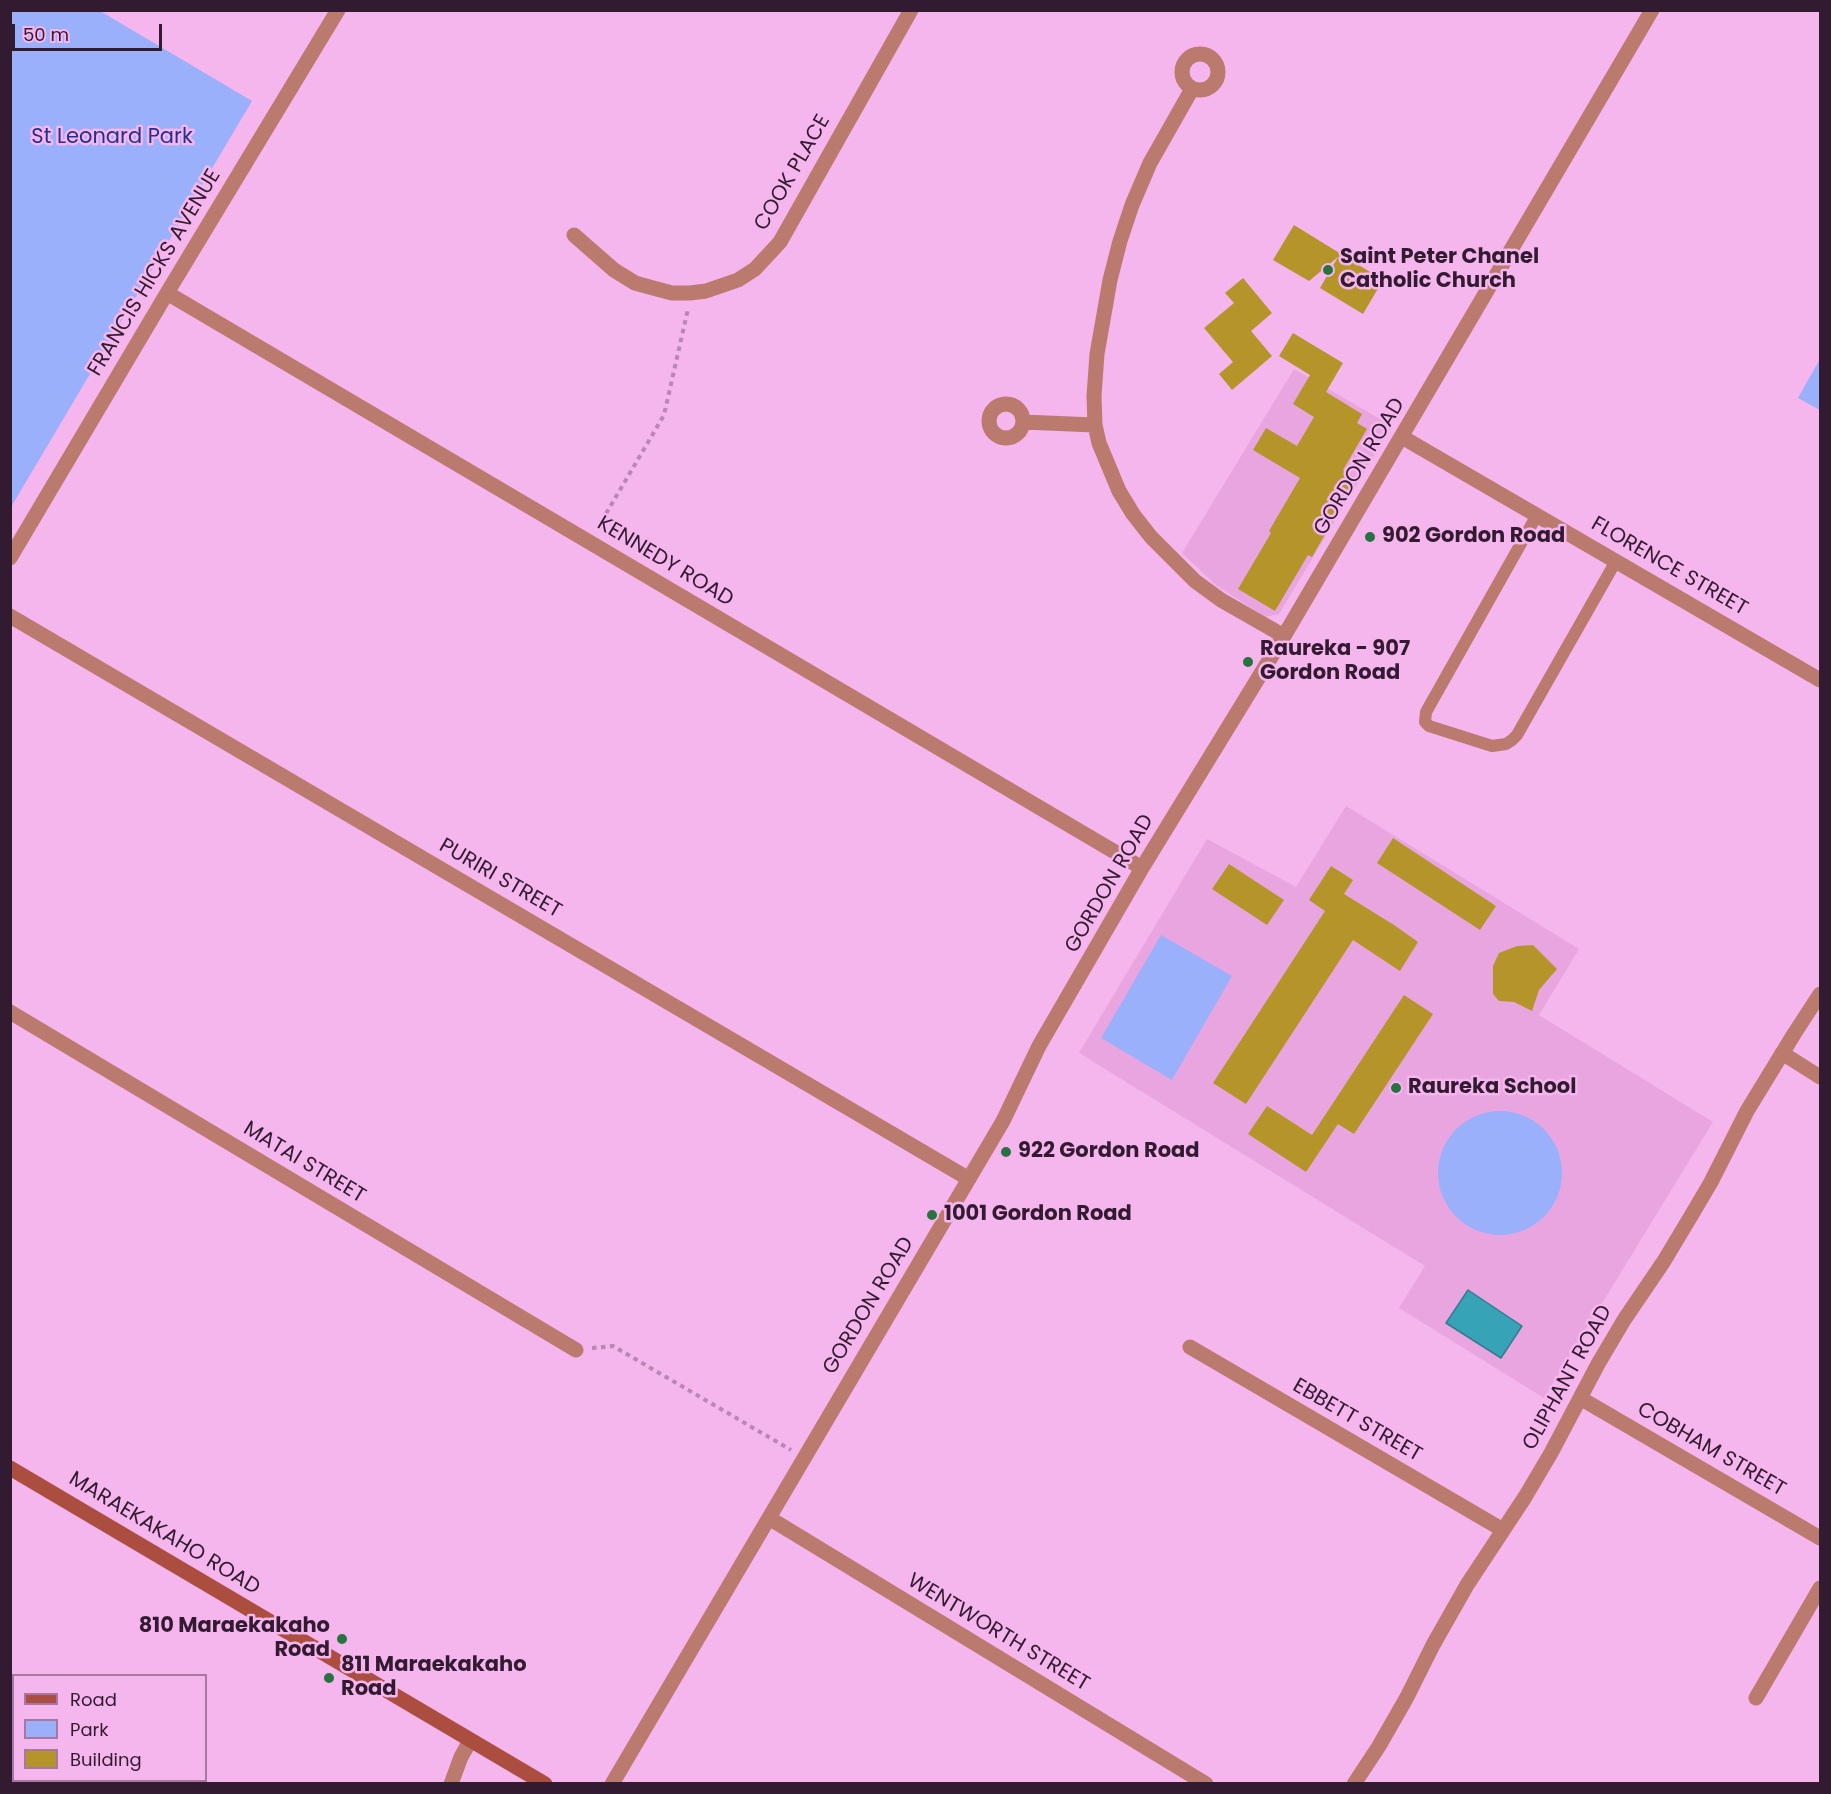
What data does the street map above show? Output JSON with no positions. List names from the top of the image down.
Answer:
{
  "streets": {
    "main road": ["MARAEKAKAHO ROAD"],
    "street": [
      "COOK PLACE",
      "FRANCIS HICKS AVENUE",
      "GORDON ROAD",
      "KENNEDY ROAD",
      "FLORENCE STREET",
      "PURIRI STREET",
      "MATAI STREET",
      "OLIPHANT ROAD",
      "EBBETT STREET",
      "COBHAM STREET",
      "WENTWORTH STREET"
    ]
  },
  "crossings": [
    ["FRANCIS HICKS AVENUE", "KENNEDY ROAD"],
    ["GORDON ROAD", "KENNEDY ROAD"],
    ["GORDON ROAD", "FLORENCE STREET"],
    ["GORDON ROAD", "PURIRI STREET"],
    ["GORDON ROAD", "WENTWORTH STREET"],
    ["OLIPHANT ROAD", "EBBETT STREET"],
    ["OLIPHANT ROAD", "COBHAM STREET"]
  ],
  "parks": ["St Leonard Park"],
  "places": [
    "Saint Peter Chanel Catholic Church",
    "902 Gordon Road",
    "Raureka - 907 Gordon Road",
    "Raureka School",
    "922 Gordon Road",
    "1001 Gordon Road",
    "810 Maraekakaho Road",
    "811 Maraekakaho Road"
  ],
  "legend": ["Road", "Park", "Building"],
  "scale_bar": "50 m"
}
